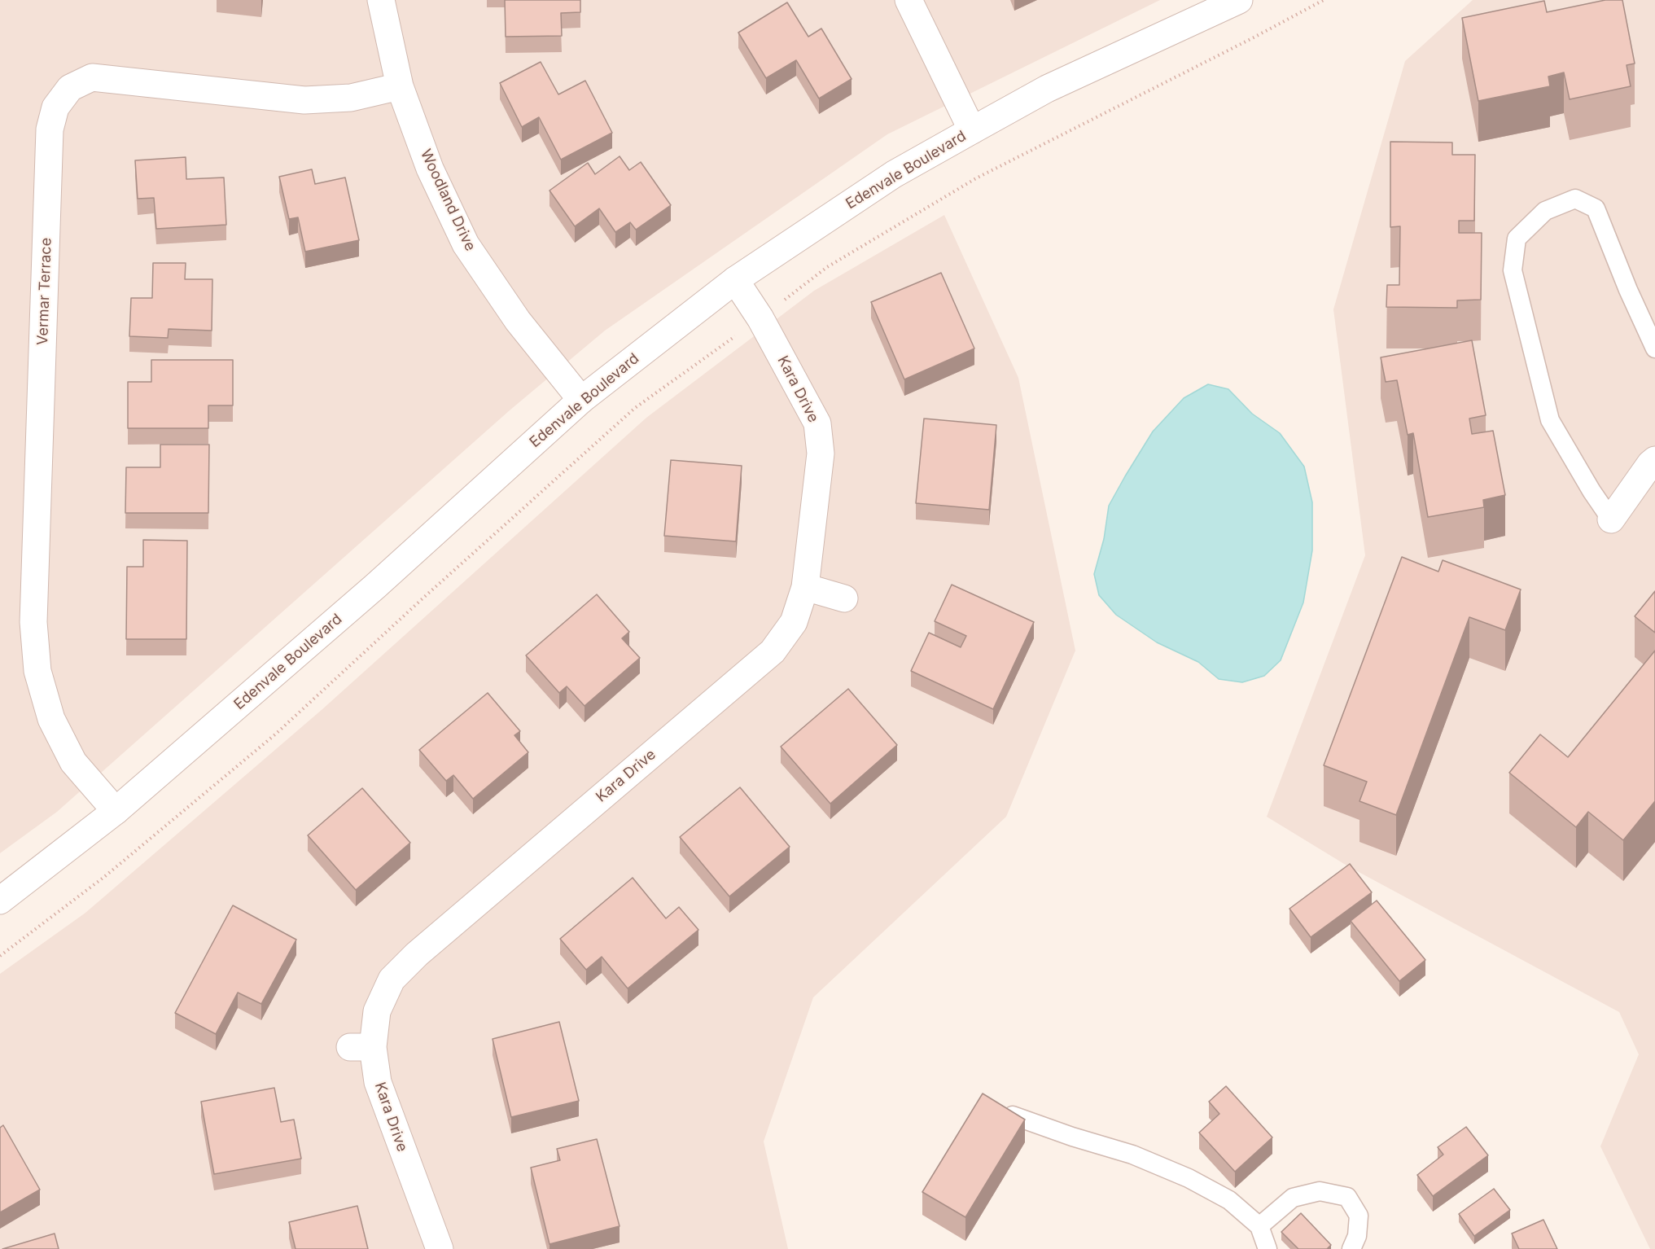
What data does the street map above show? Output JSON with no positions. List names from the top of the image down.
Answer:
{
  "streets": {
    "street": [
      "Edenvale Boulevard",
      "Woodland Drive",
      "Vermar Terrace",
      "Kara Drive"
    ]
  },
  "crossings": [
    ["Edenvale Boulevard", "Woodland Drive"],
    ["Edenvale Boulevard", "Vermar Terrace"],
    ["Edenvale Boulevard", "Kara Drive"],
    ["Woodland Drive", "Vermar Terrace"]
  ]
}
